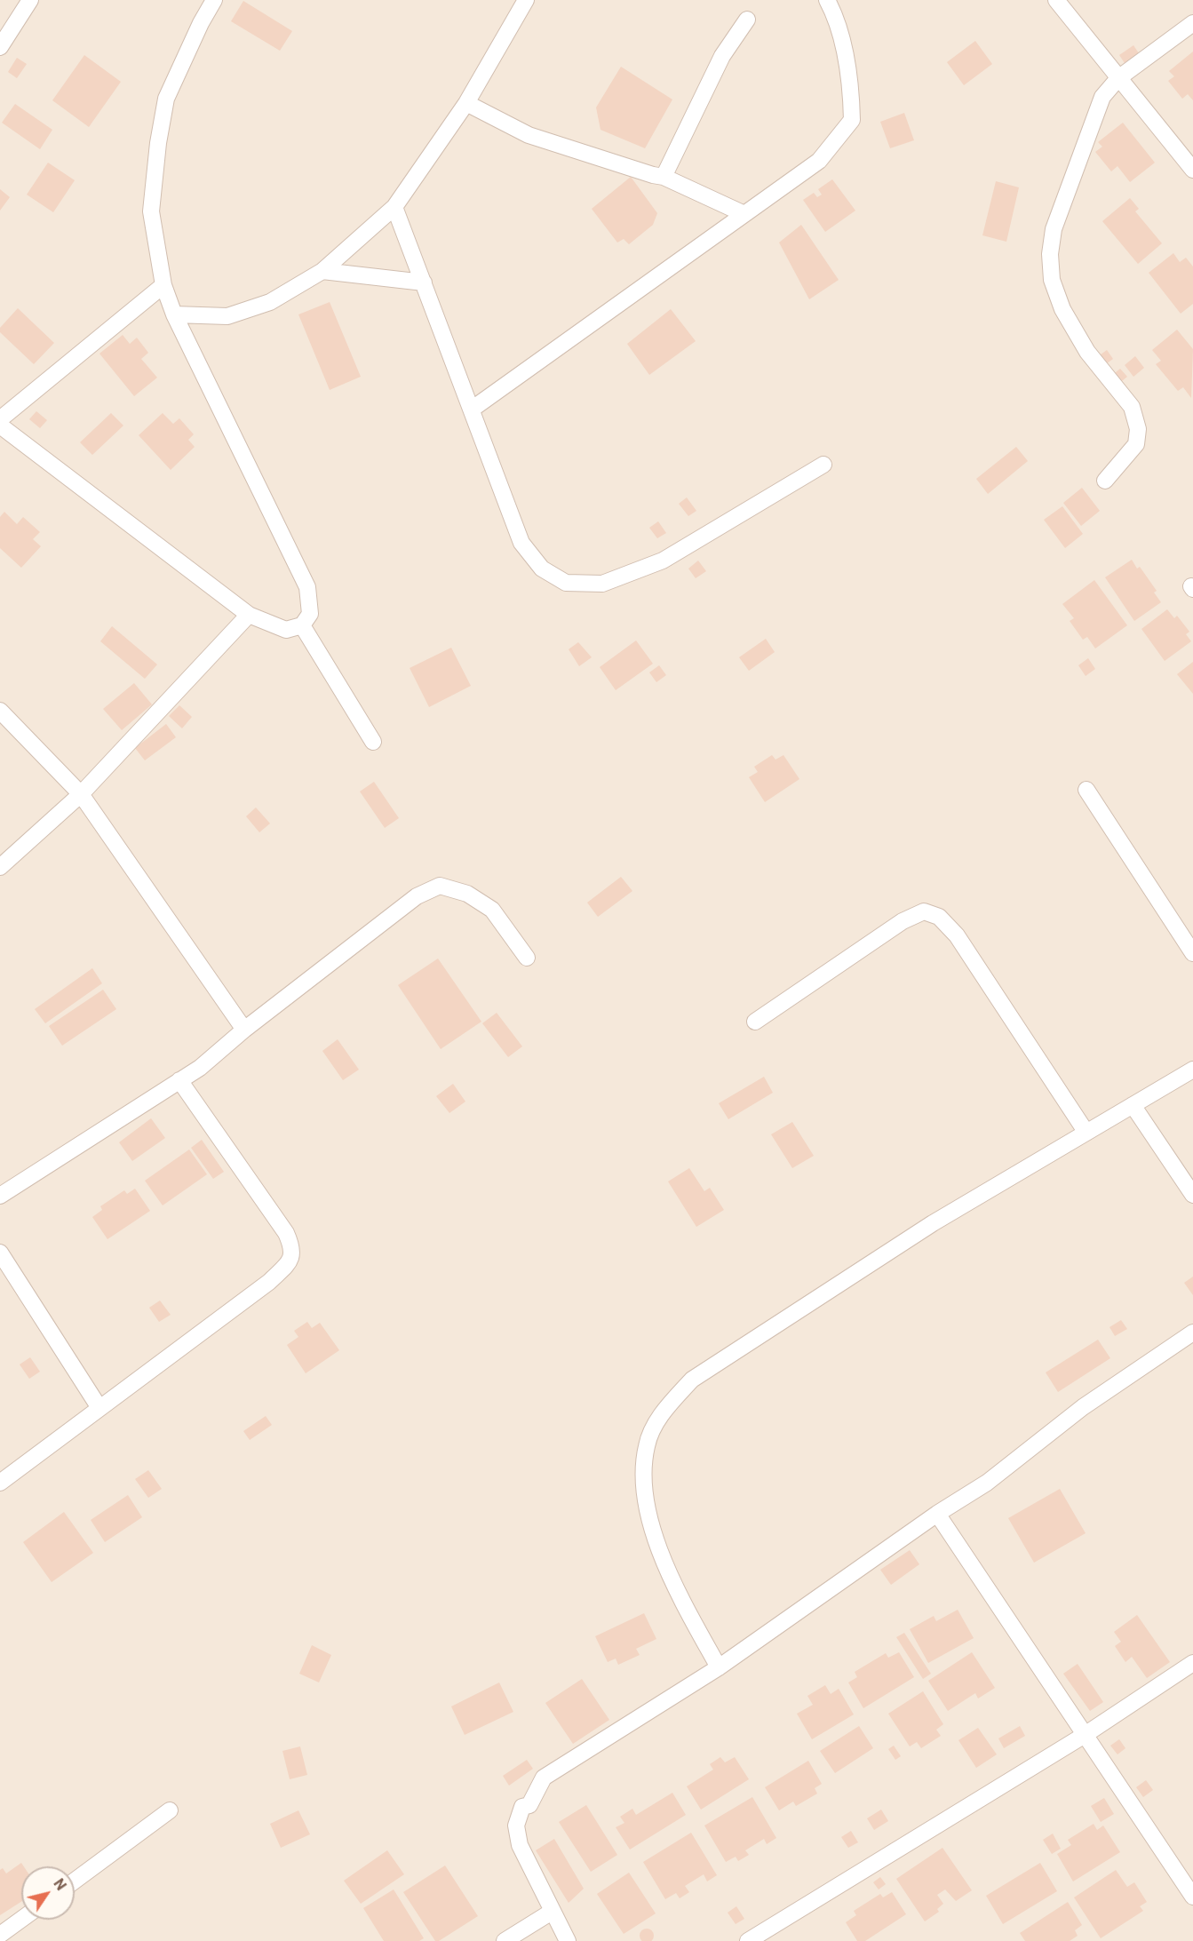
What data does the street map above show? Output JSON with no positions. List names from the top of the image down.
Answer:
{
  "north": "top right"
}
